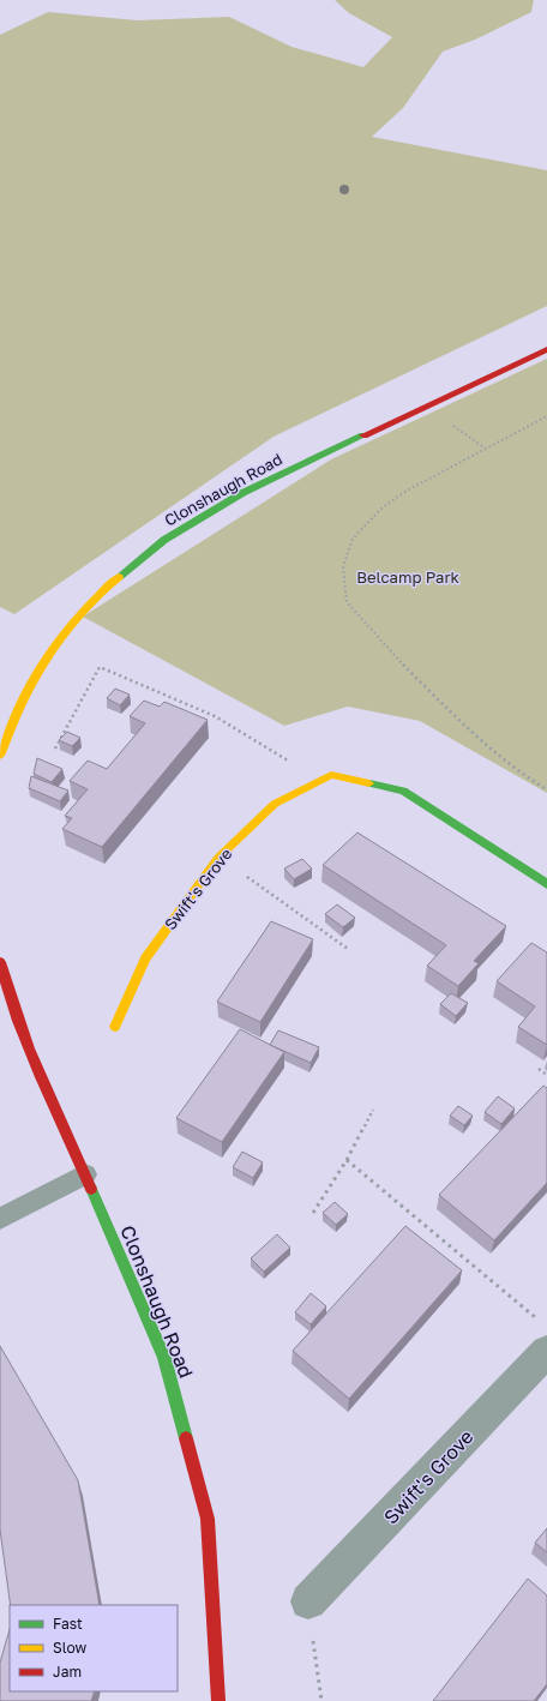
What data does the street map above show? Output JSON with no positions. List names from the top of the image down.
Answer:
{
  "streets": {
    "street": ["Clonshaugh Road", "Swift's Grove"]
  },
  "parks": ["Belcamp Park"],
  "legend": ["Fast", "Slow", "Jam"]
}
